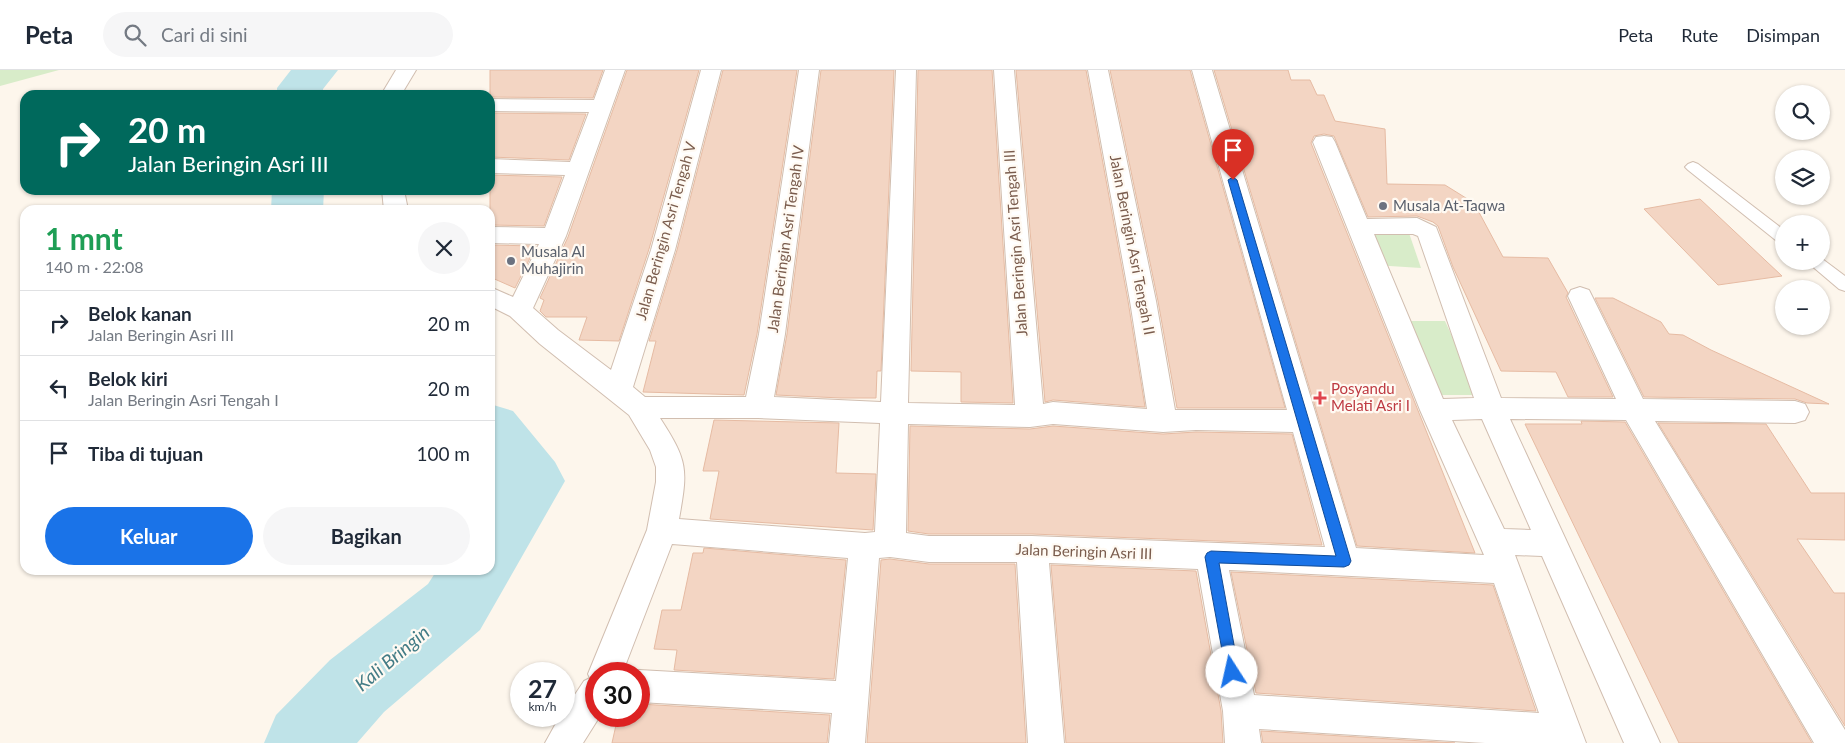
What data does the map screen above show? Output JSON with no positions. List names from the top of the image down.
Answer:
{
  "streets": {
    "street": [
      "Jalan Beringin Asri Tengah V",
      "Jalan Beringin Asri Tengah IV",
      "Jalan Beringin Asri Tengah III",
      "Jalan Beringin Asri Tengah II",
      "Jalan Beringin Asri III"
    ]
  },
  "water": ["Kali Bringin"],
  "places": {
    "other": ["Musala At-Taqwa", "Musala Al Muhajirin"],
    "health": ["Posyandu Melati Asri I"]
  },
  "page": {
    "header": "Peta",
    "search": "Cari di sini",
    "nav": ["Peta", "Rute", "Disimpan"],
    "map_buttons": ["+", "−"],
    "turn": ["20 m", "Jalan Beringin Asri III"],
    "heading": ["1 mnt", "140 m · 22:08"],
    "list": [
      {
        "name": "Belok kanan",
        "note": "Jalan Beringin Asri III",
        "value": "20 m"
      },
      {
        "name": "Belok kiri",
        "note": "Jalan Beringin Asri Tengah I",
        "value": "20 m"
      },
      {
        "name": "Tiba di tujuan",
        "value": "100 m"
      }
    ],
    "buttons": ["Keluar", "Bagikan"],
    "speed": "27 km/h",
    "limit": "30"
  }
}
